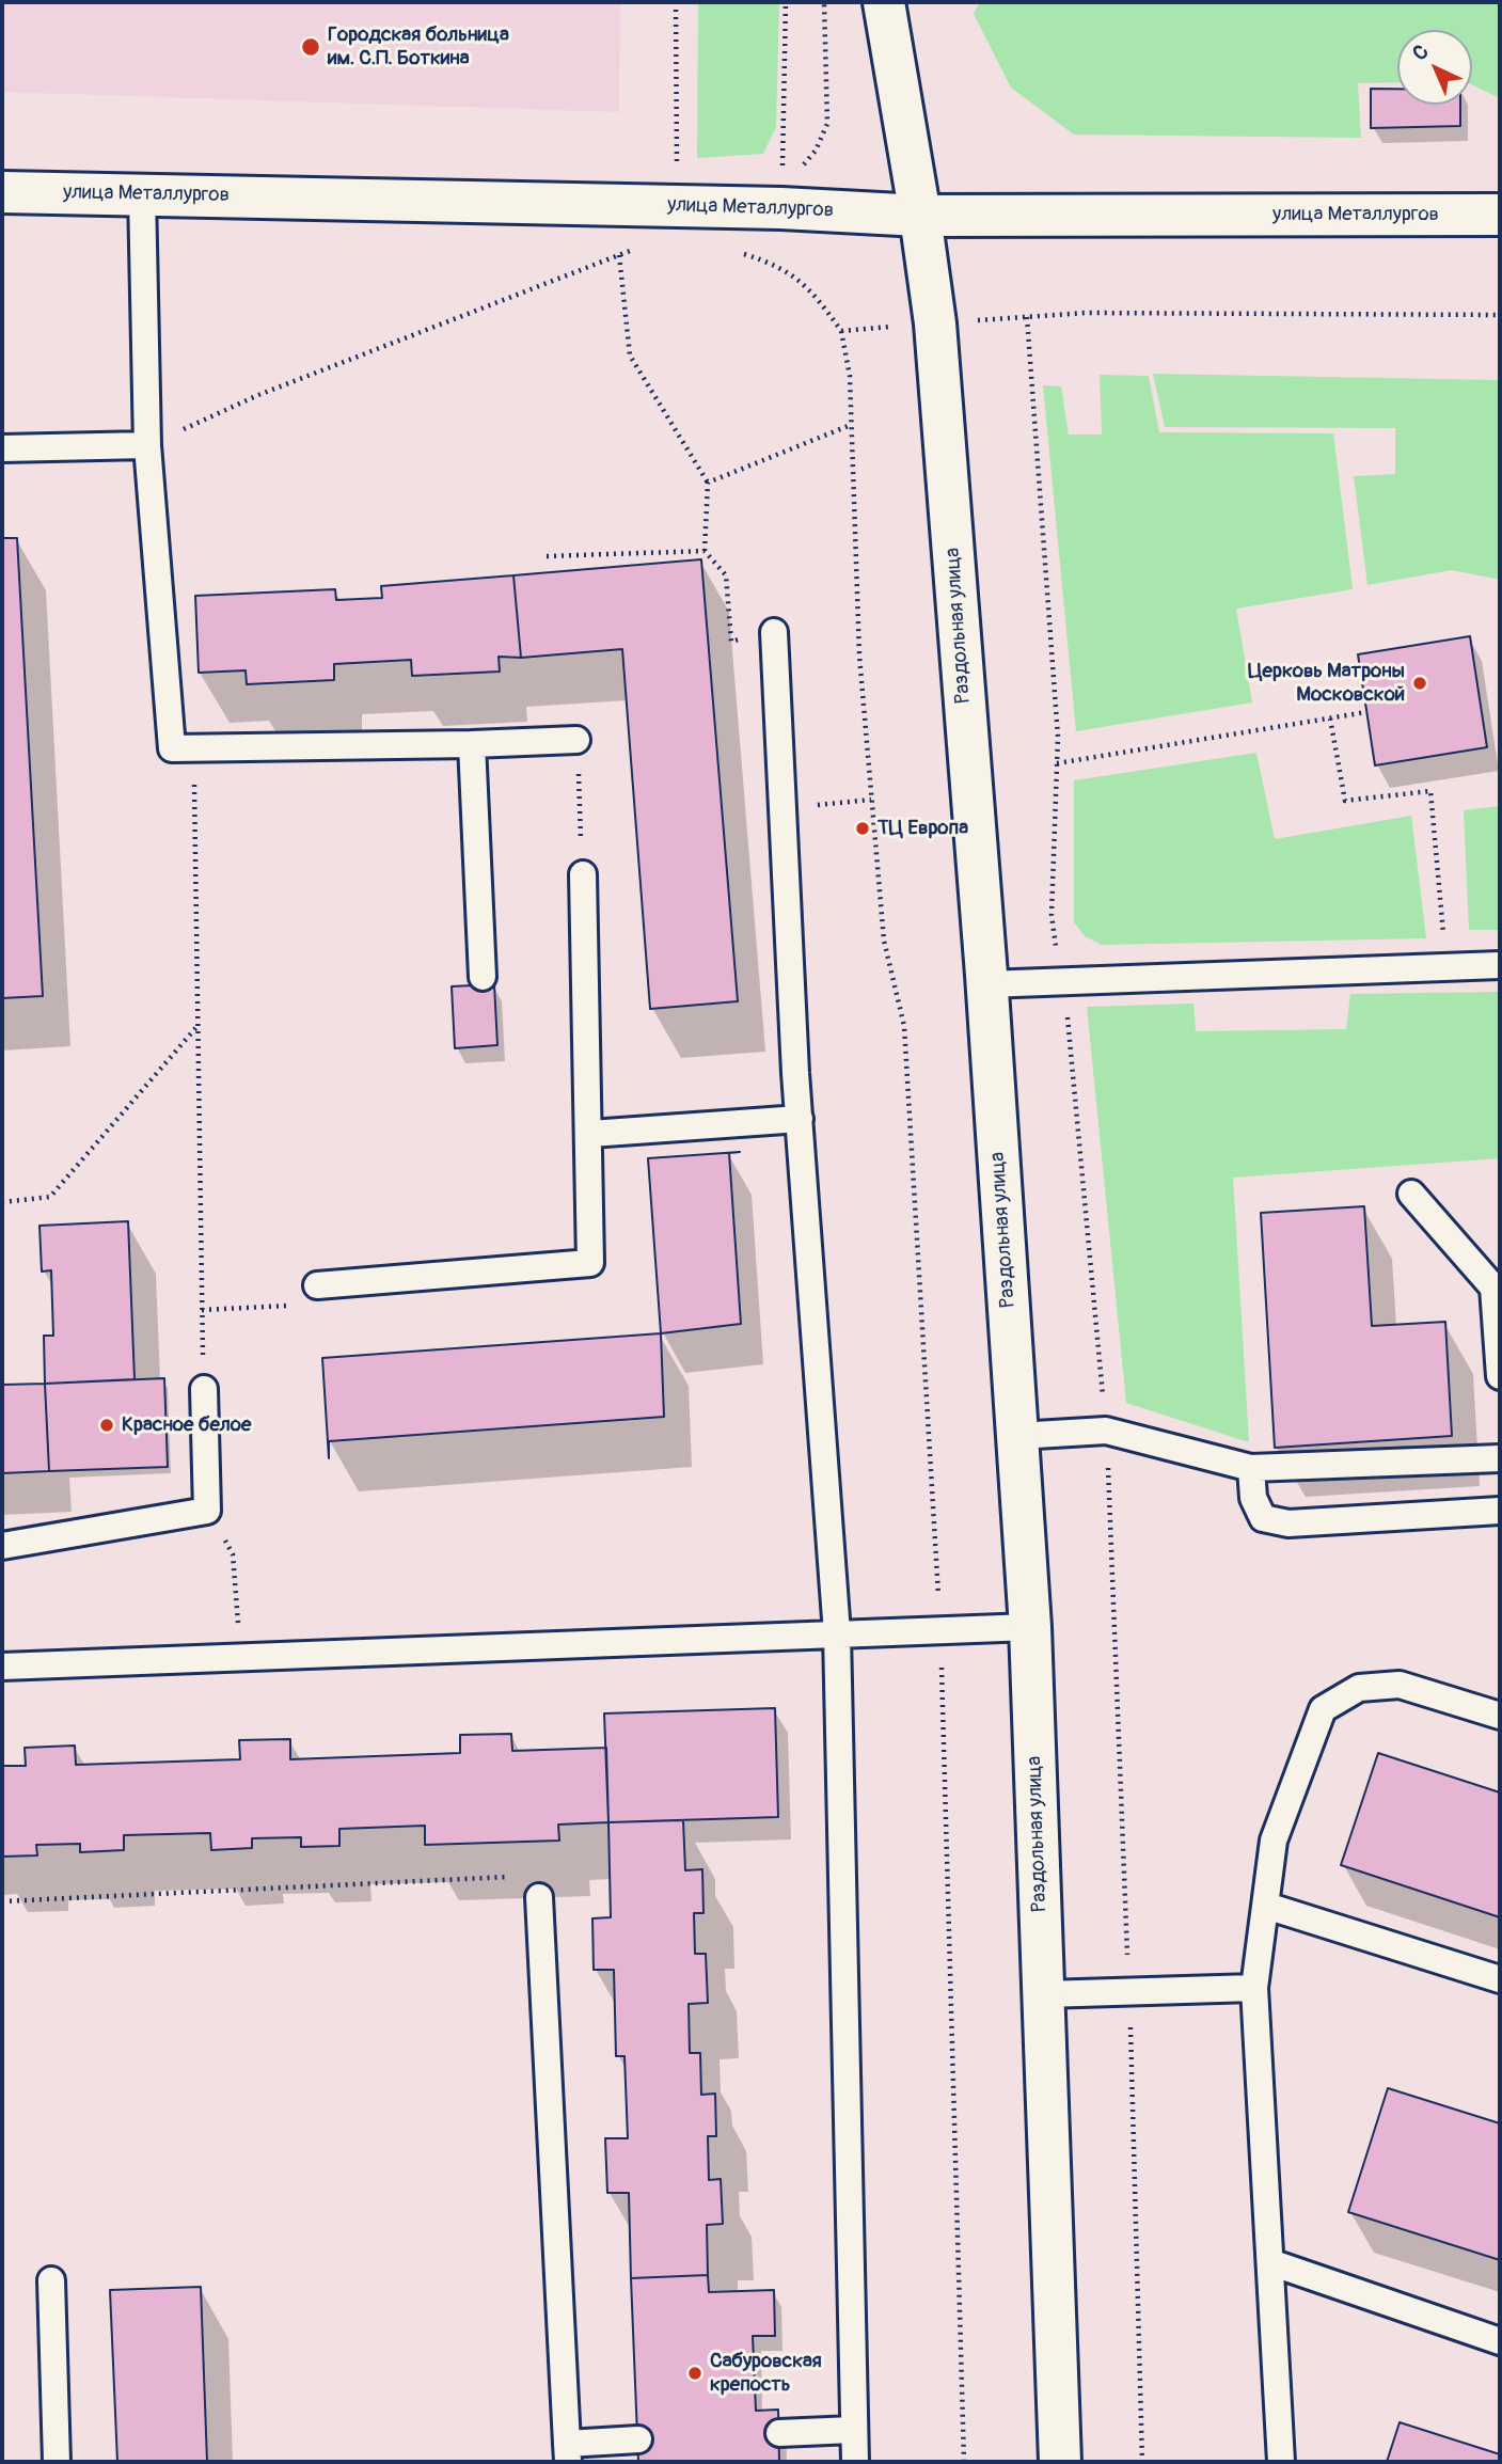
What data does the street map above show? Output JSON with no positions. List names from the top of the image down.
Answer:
{
  "streets": {
    "main road": ["улица Металлургов", "Раздольная улица"]
  },
  "crossings": [
    ["улица Металлургов", "Раздольная улица"]
  ],
  "places": [
    "Городская больница им. С.П. Боткина",
    "Церковь Матроны Московской",
    "ТЦ Европа",
    "Красное белое",
    "Сабуровская крепость"
  ],
  "north": "top left"
}
